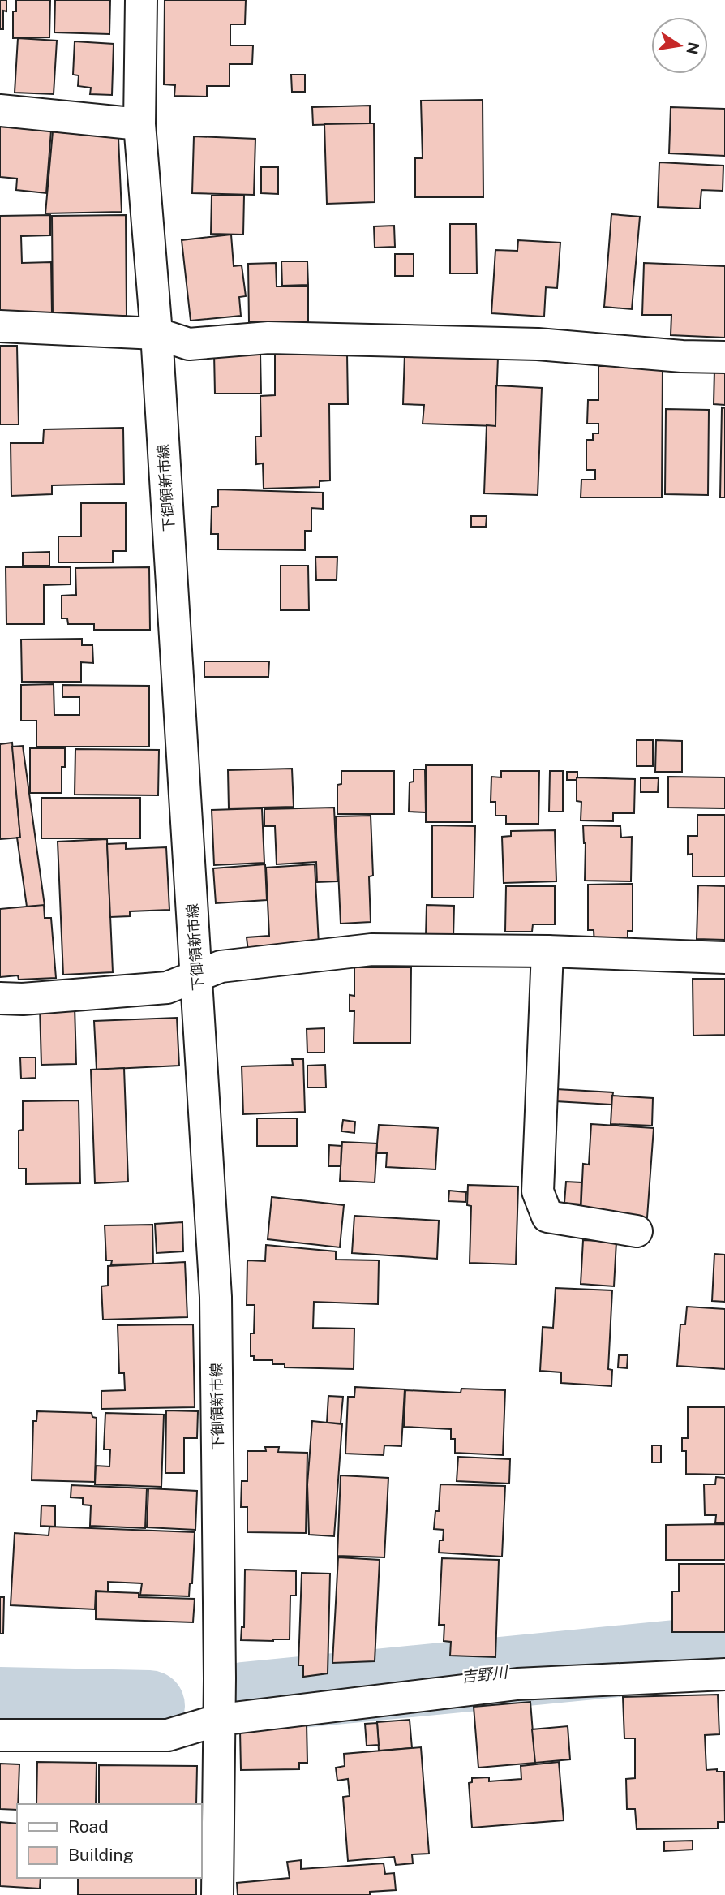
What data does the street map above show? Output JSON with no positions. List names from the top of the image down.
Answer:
{
  "streets": {
    "street": ["下御領新市線"]
  },
  "water": ["吉野川"],
  "legend": ["Road", "Building"],
  "north": "right"
}
